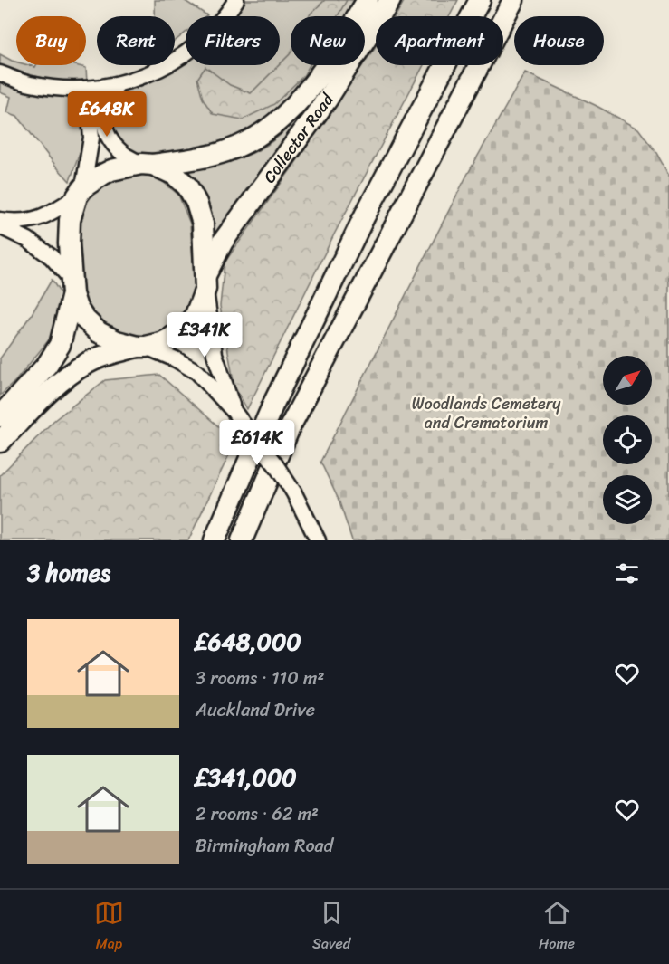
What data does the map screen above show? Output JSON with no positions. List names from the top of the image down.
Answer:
{
  "streets": {
    "highway": ["Collector Road"]
  },
  "parks": ["Woodlands Cemetery and Crematorium"],
  "north": "top right",
  "page": {
    "chip": [
      "Buy",
      "Rent",
      "Filters",
      "New",
      "Apartment",
      "House"
    ],
    "price": ["£648K", "£341K", "£614K"],
    "heading": "3 homes",
    "list": [
      {
        "name": "£648,000",
        "note": "3 rooms · 110 m² · Auckland Drive"
      },
      {
        "name": "£341,000",
        "note": "2 rooms · 62 m² · Birmingham Road"
      }
    ],
    "tabs": ["Map", "Saved", "Home"]
  }
}
